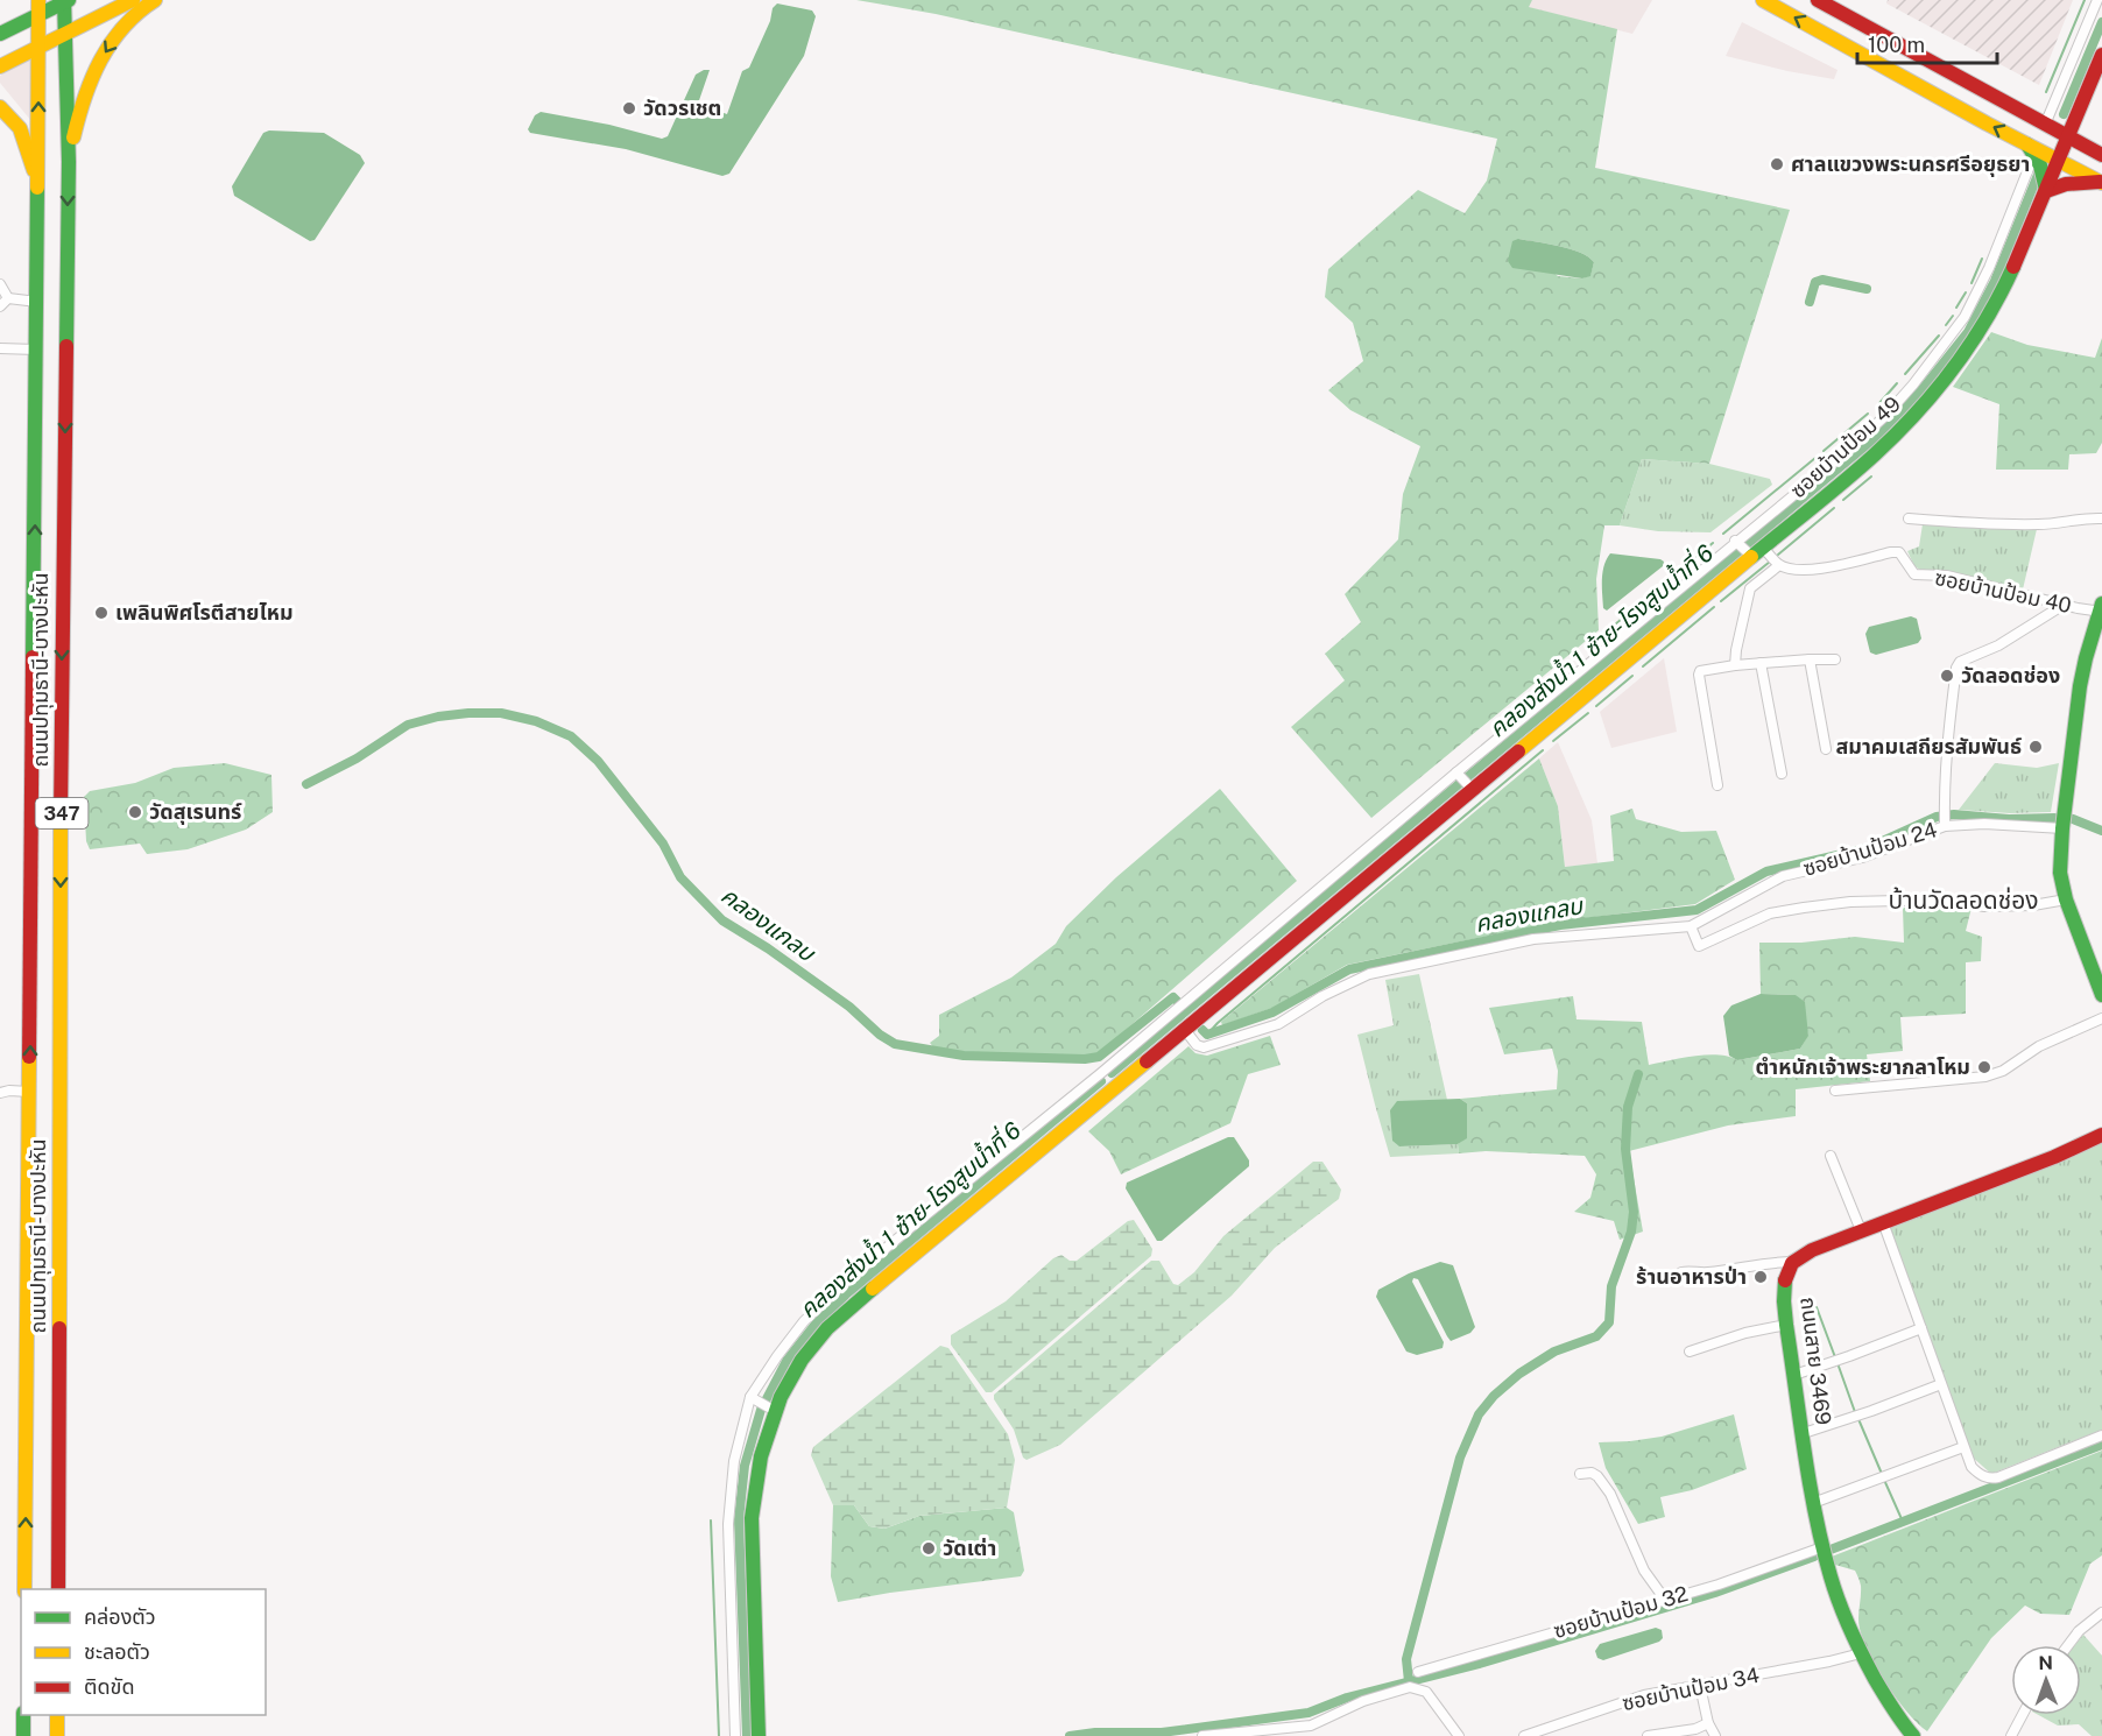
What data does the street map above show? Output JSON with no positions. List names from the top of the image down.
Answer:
{
  "streets": {
    "main road": ["ถนนปทุมธานี-บางปะหัน", "347", "ถนนสาย 3469"],
    "street": [
      "ซอยบ้านป้อม 49",
      "ซอยบ้านป้อม 40",
      "ซอยบ้านป้อม 24",
      "ซอยบ้านป้อม 32",
      "ซอยบ้านป้อม 34"
    ]
  },
  "crossings": [
    ["ถนนสาย 3469", "ซอยบ้านป้อม 32"],
    ["ถนนสาย 3469", "ซอยบ้านป้อม 34"]
  ],
  "districts": ["บ้านวัดลอดช่อง"],
  "water": ["คลองส่งน้ำ 1 ซ้าย-โรงสูบน้ำที่ 6", "คลองแกลบ"],
  "places": [
    "วัดวรเชต",
    "ศาลแขวงพระนครศรีอยุธยา",
    "เพลินพิศโรตีสายไหม",
    "วัดลอดช่อง",
    "สมาคมเสถียรสัมพันธ์",
    "วัดสุเรนทร์",
    "ตำหนักเจ้าพระยากลาโหม",
    "ร้านอาหารป่า",
    "วัดเต่า"
  ],
  "legend": ["คล่องตัว", "ชะลอตัว", "ติดขัด"],
  "scale_bar": "100 m",
  "north": "top"
}
